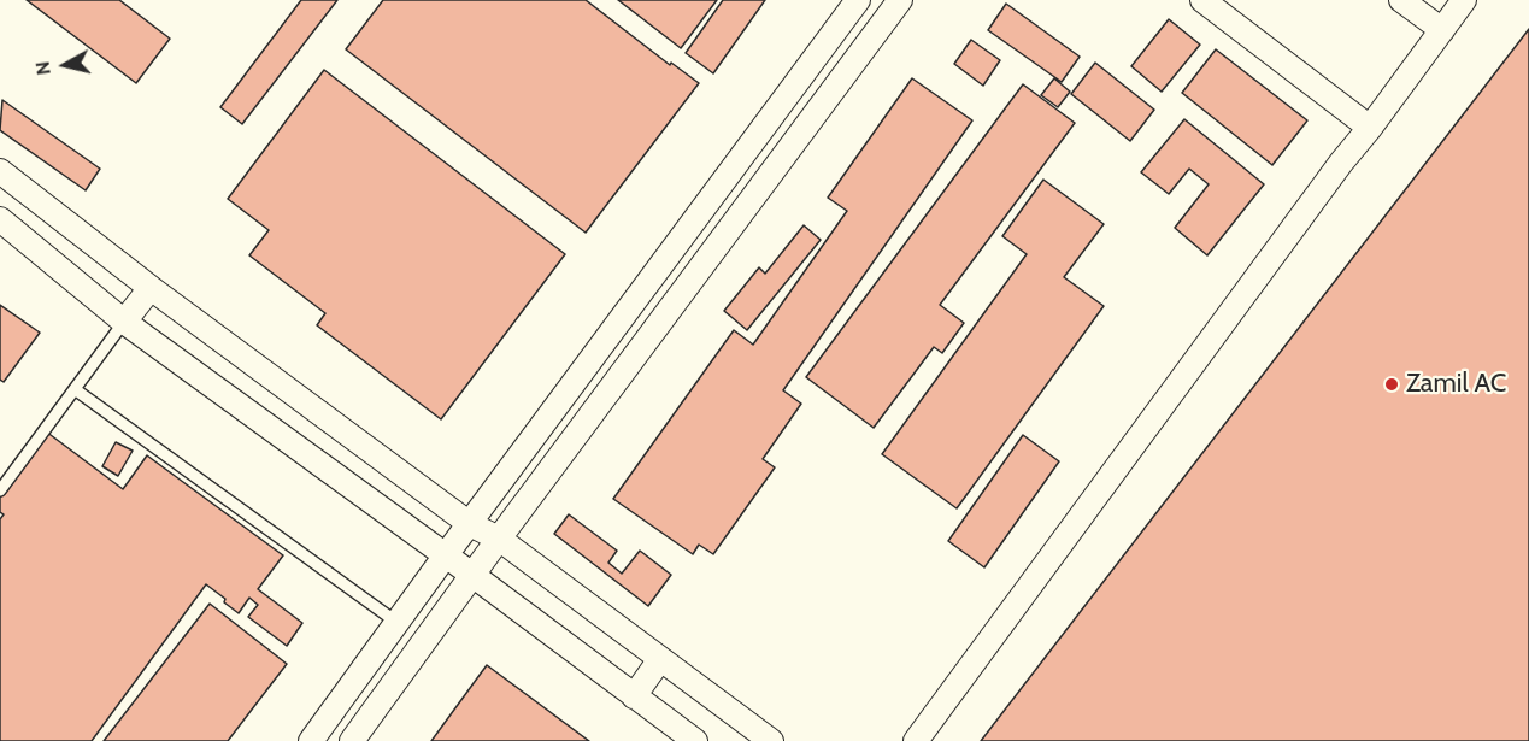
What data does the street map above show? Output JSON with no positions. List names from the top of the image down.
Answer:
{
  "places": ["Zamil AC"],
  "north": "left"
}
